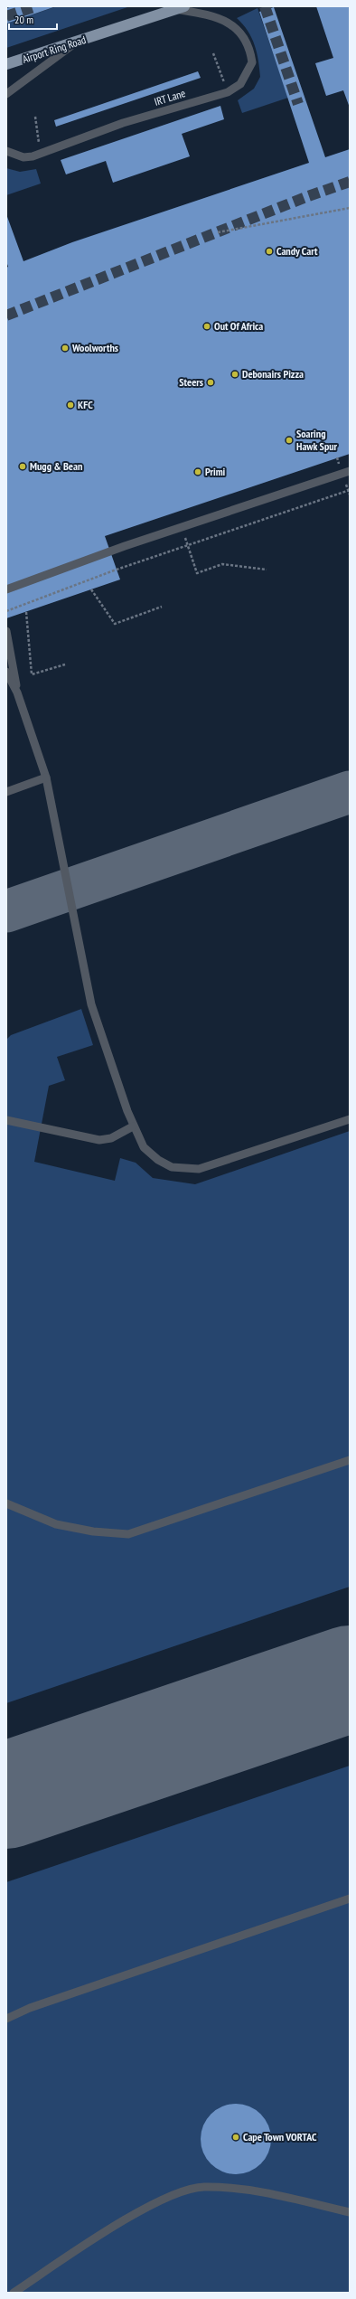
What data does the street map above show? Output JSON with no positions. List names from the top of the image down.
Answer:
{
  "streets": {
    "main road": ["Airport Ring Road"],
    "lane": ["IRT Lane"]
  },
  "crossings": [
    ["Airport Ring Road", "IRT Lane"]
  ],
  "places": [
    "Candy Cart",
    "Out Of Africa",
    "Woolworths",
    "Debonairs Pizza",
    "Steers",
    "KFC",
    "Soaring Hawk Spur",
    "Mugg & Bean",
    "Primi",
    "Cape Town VORTAC"
  ],
  "scale_bar": "20 m"
}
